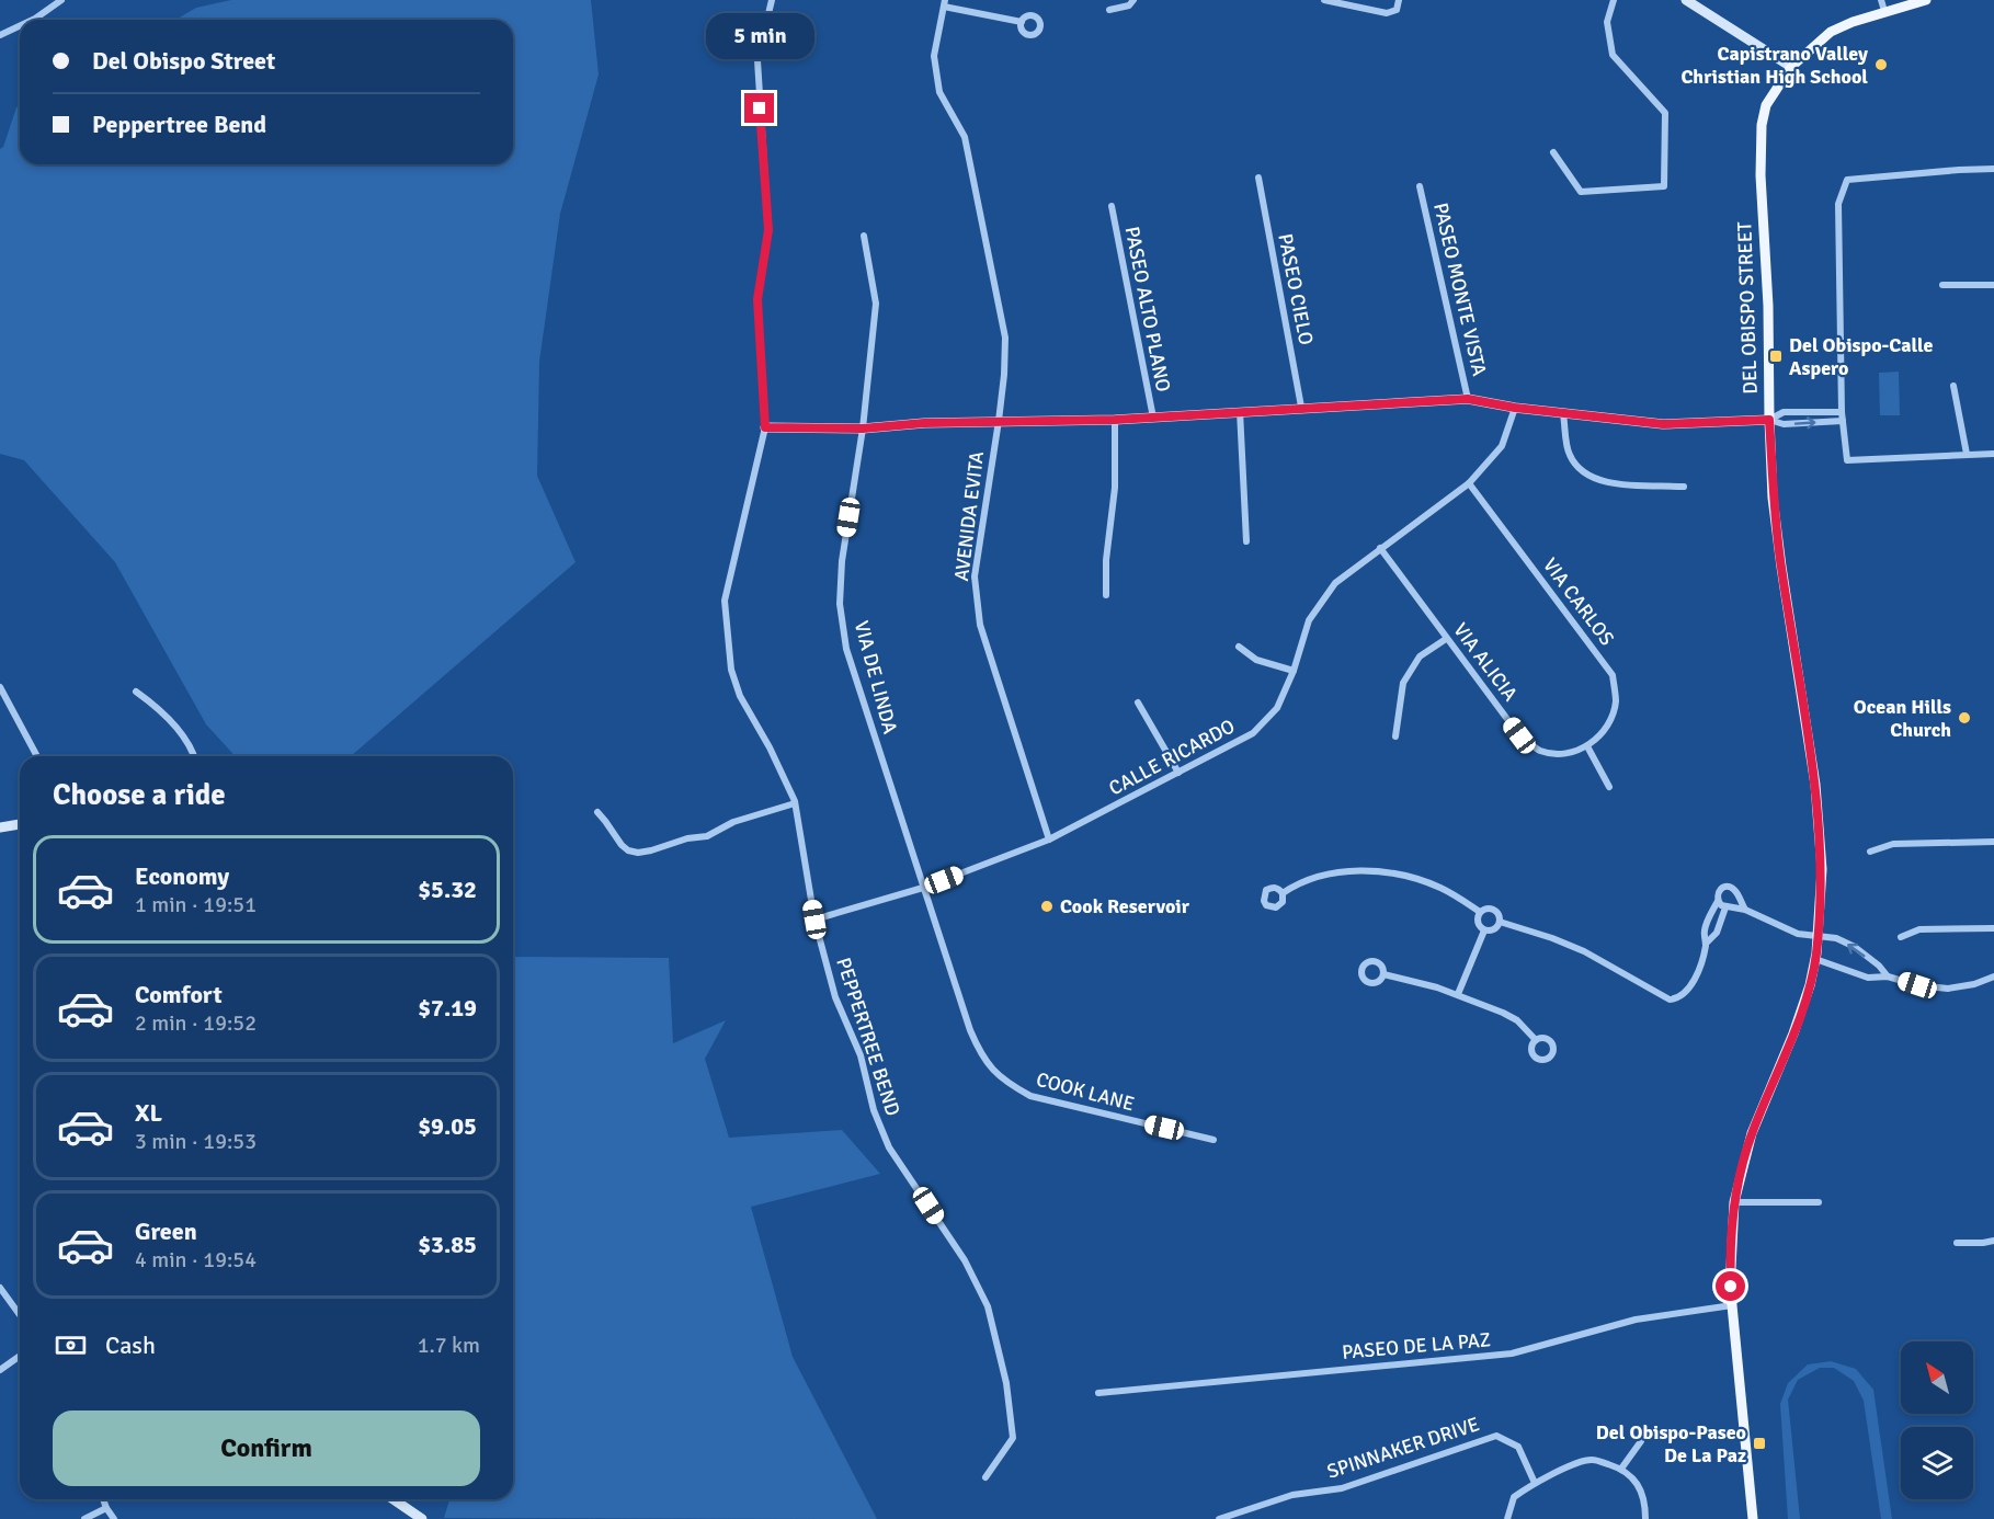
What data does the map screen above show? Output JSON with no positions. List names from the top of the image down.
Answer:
{
  "streets": {
    "main road": ["DEL OBISPO STREET"],
    "street": [
      "PASEO CIELO",
      "PASEO MONTE VISTA",
      "PASEO ALTO PLANO",
      "AVENIDA EVITA",
      "VIA CARLOS",
      "VIA ALICIA",
      "VIA DE LINDA",
      "CALLE RICARDO",
      "PEPPERTREE BEND",
      "COOK LANE",
      "PASEO DE LA PAZ",
      "SPINNAKER DRIVE"
    ]
  },
  "crossings": [
    ["DEL OBISPO STREET", "PASEO DE LA PAZ"],
    ["AVENIDA EVITA", "CALLE RICARDO"],
    ["VIA CARLOS", "VIA ALICIA"],
    ["VIA CARLOS", "CALLE RICARDO"],
    ["VIA ALICIA", "CALLE RICARDO"],
    ["VIA DE LINDA", "CALLE RICARDO"],
    ["VIA DE LINDA", "COOK LANE"],
    ["CALLE RICARDO", "PEPPERTREE BEND"],
    ["CALLE RICARDO", "COOK LANE"]
  ],
  "places": {
    "other": ["Capistrano Valley Christian High School", "Ocean Hills Church", "Cook Reservoir"],
    "transit": ["Del Obispo-Calle Aspero", "Del Obispo-Paseo De La Paz"]
  },
  "north": "top left",
  "page": {
    "bubble": "5 min",
    "banner": ["Del Obispo Street", "Peppertree Bend"],
    "heading": "Choose a ride",
    "list": [
      {
        "name": "Economy",
        "note": "1 min · 19:51",
        "value": "$5.32"
      },
      {
        "name": "Comfort",
        "note": "2 min · 19:52",
        "value": "$7.19"
      },
      {
        "name": "XL",
        "note": "3 min · 19:53",
        "value": "$9.05"
      },
      {
        "name": "Green",
        "note": "4 min · 19:54",
        "value": "$3.85"
      }
    ],
    "pay": ["Cash", "1.7 km"],
    "buttons": "Confirm"
  }
}
